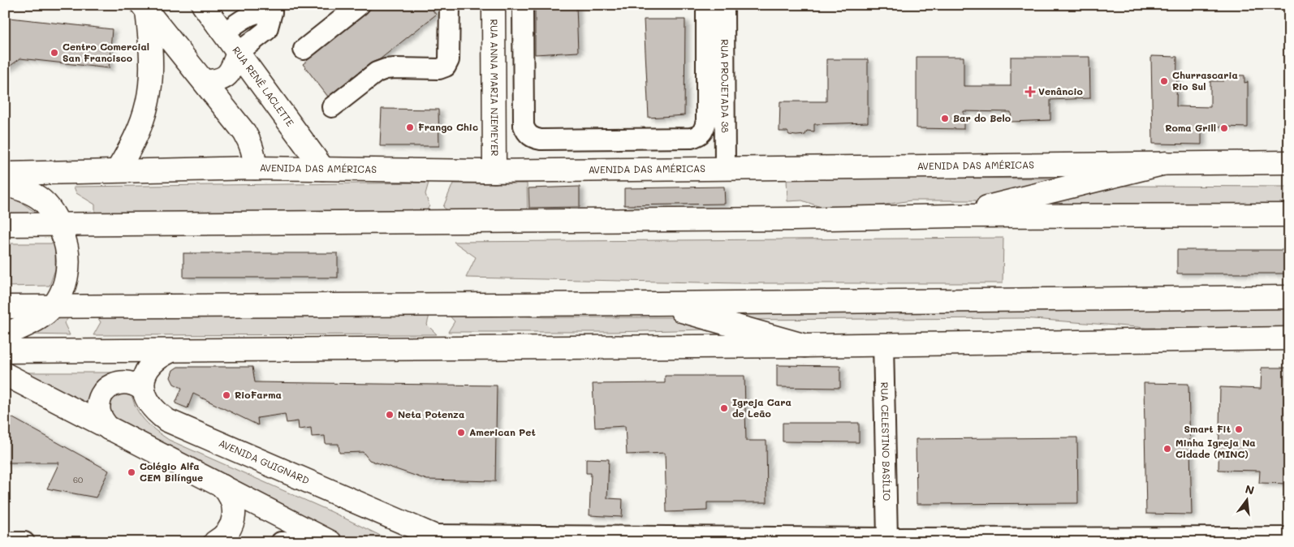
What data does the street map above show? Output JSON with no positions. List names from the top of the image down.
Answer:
{
  "streets": {
    "main road": [
      "RUA RENÊ LACLETTE",
      "RUA ANNA MARIA NIEMEYER",
      "AVENIDA DAS AMÉRICAS",
      "AVENIDA GUIGNARD"
    ],
    "street": ["RUA PROJETADA 38", "RUA CELESTINO BASÍLIO"]
  },
  "crossings": [
    ["RUA RENÊ LACLETTE", "AVENIDA DAS AMÉRICAS"],
    ["RUA PROJETADA 38", "AVENIDA DAS AMÉRICAS"],
    ["RUA ANNA MARIA NIEMEYER", "AVENIDA DAS AMÉRICAS"]
  ],
  "places": {
    "other": [
      "Centro Comercial San Francisco",
      "Churrascaria Rio Sul",
      "Bar do Belo",
      "Frango Chic",
      "Roma Grill",
      "RioFarma",
      "Igreja Cara de Leão",
      "Neta Potenza",
      "Smart Fit",
      "American Pet",
      "Minha Igreja Na Cidade (MINC)",
      "Colégio Alfa CEM Bilíngue"
    ],
    "health": ["Venâncio"]
  },
  "house_numbers": ["60"],
  "north": "top"
}
